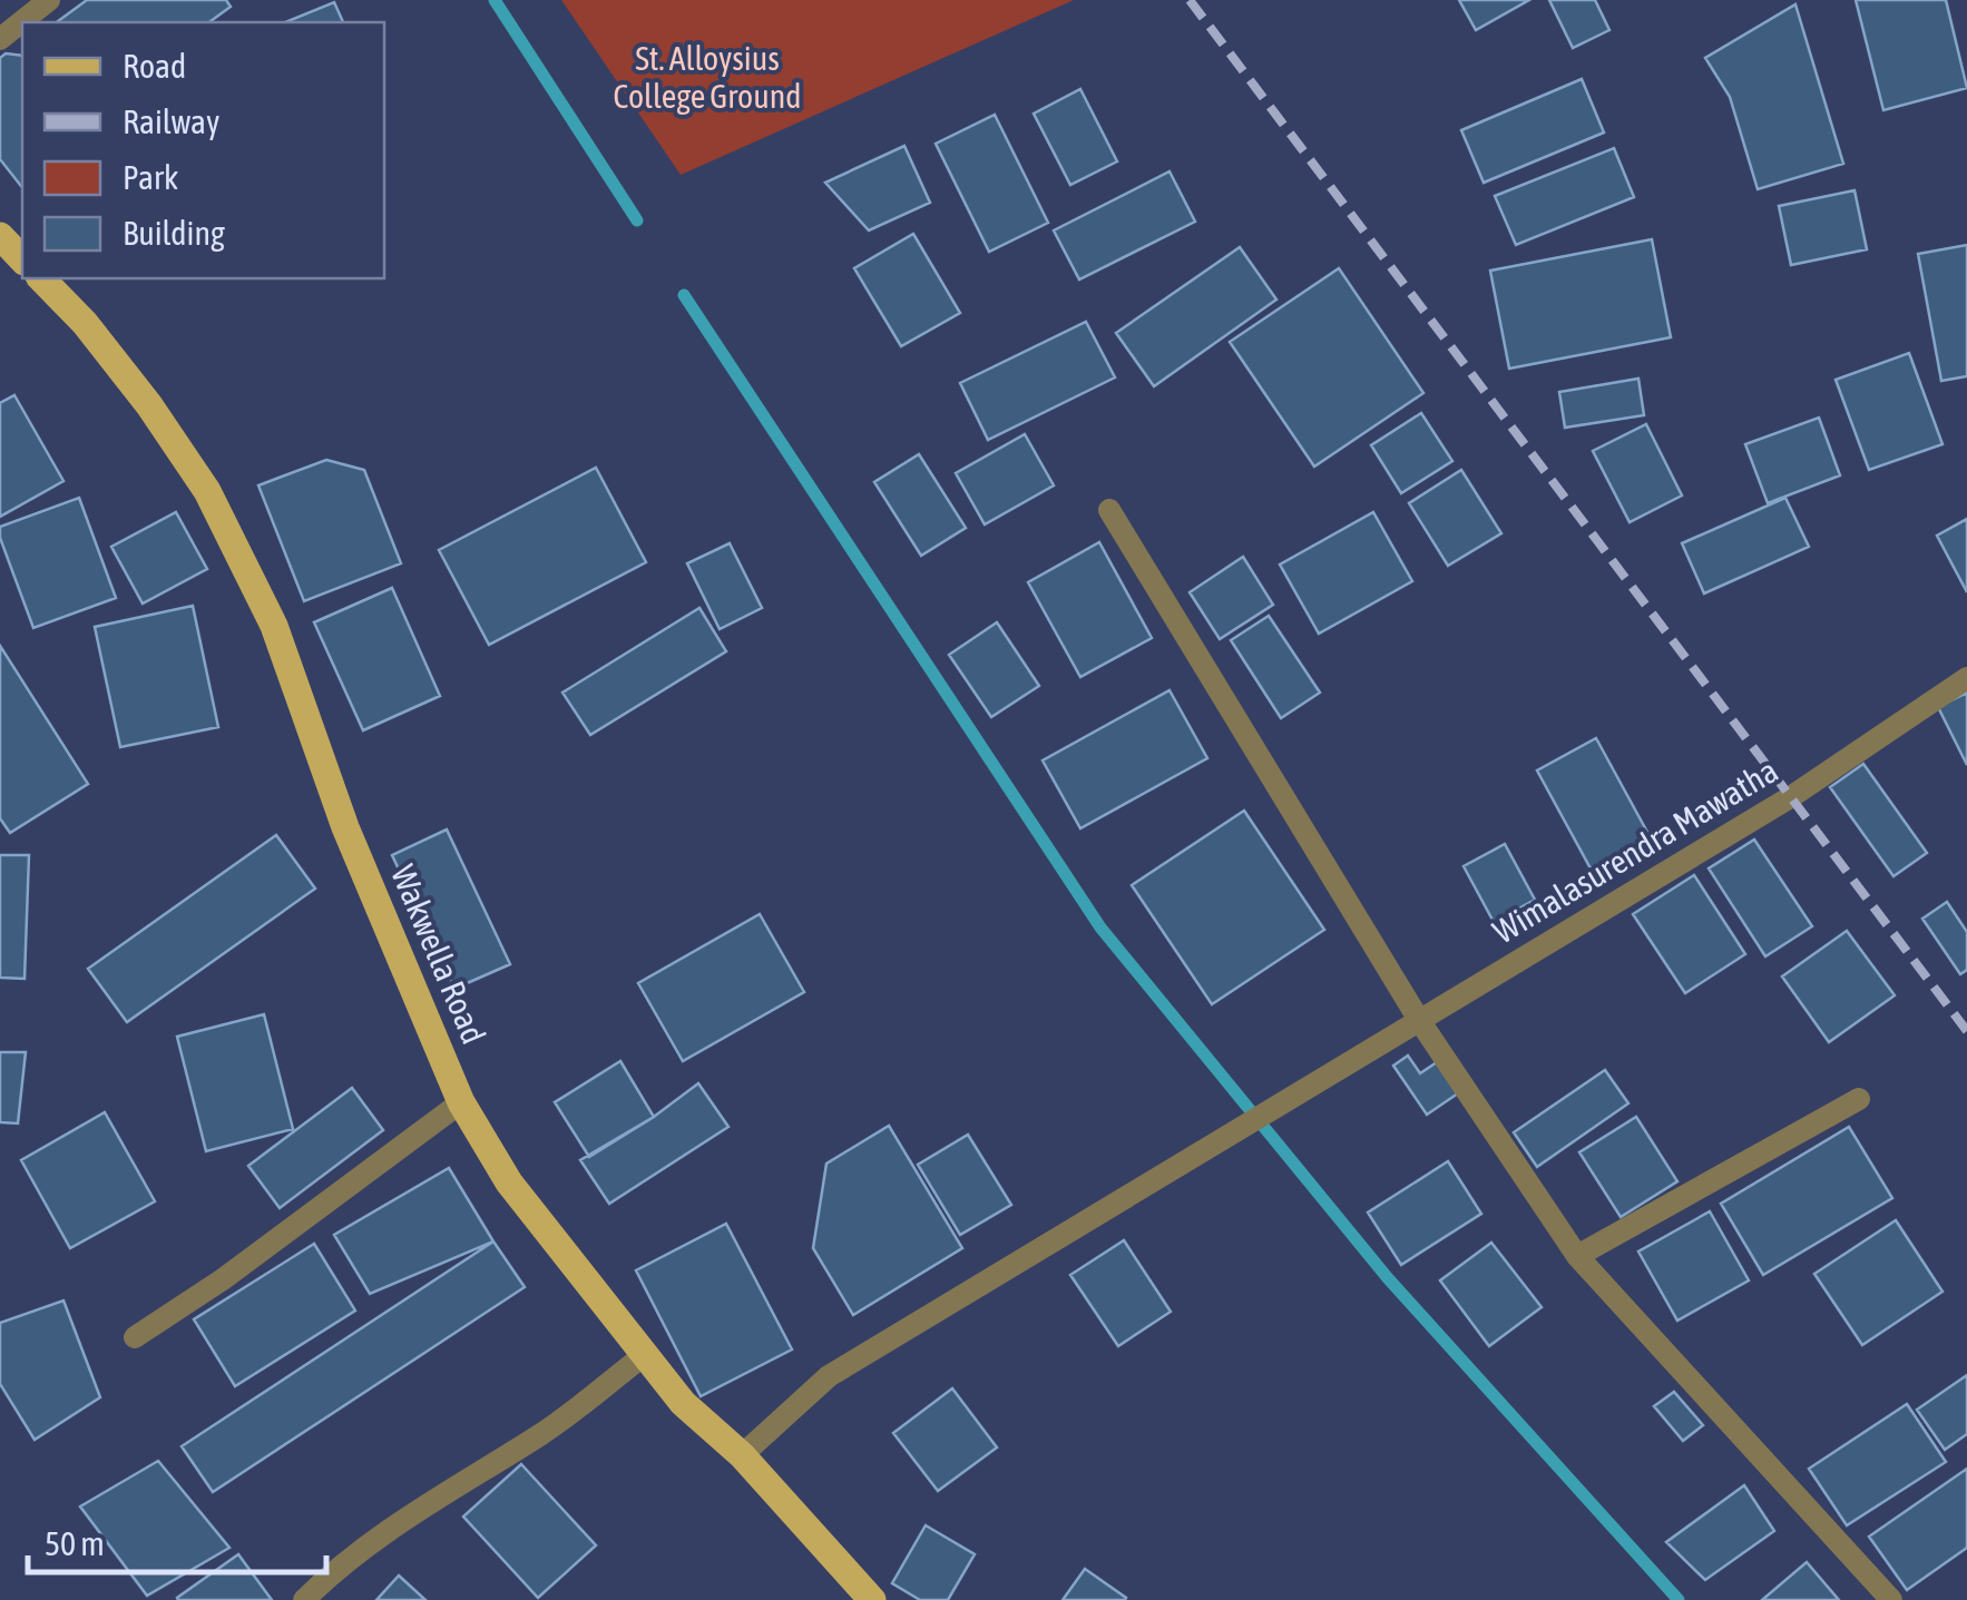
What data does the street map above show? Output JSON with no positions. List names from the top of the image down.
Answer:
{
  "streets": {
    "main road": ["Wakwella Road"],
    "street": ["Wimalasurendra Mawatha"]
  },
  "crossings": [
    ["Wimalasurendra Mawatha", "Wakwella Road"]
  ],
  "parks": ["St. Alloysius College Ground"],
  "legend": [
    "Road",
    "Railway",
    "Park",
    "Building"
  ],
  "scale_bar": "50 m"
}
